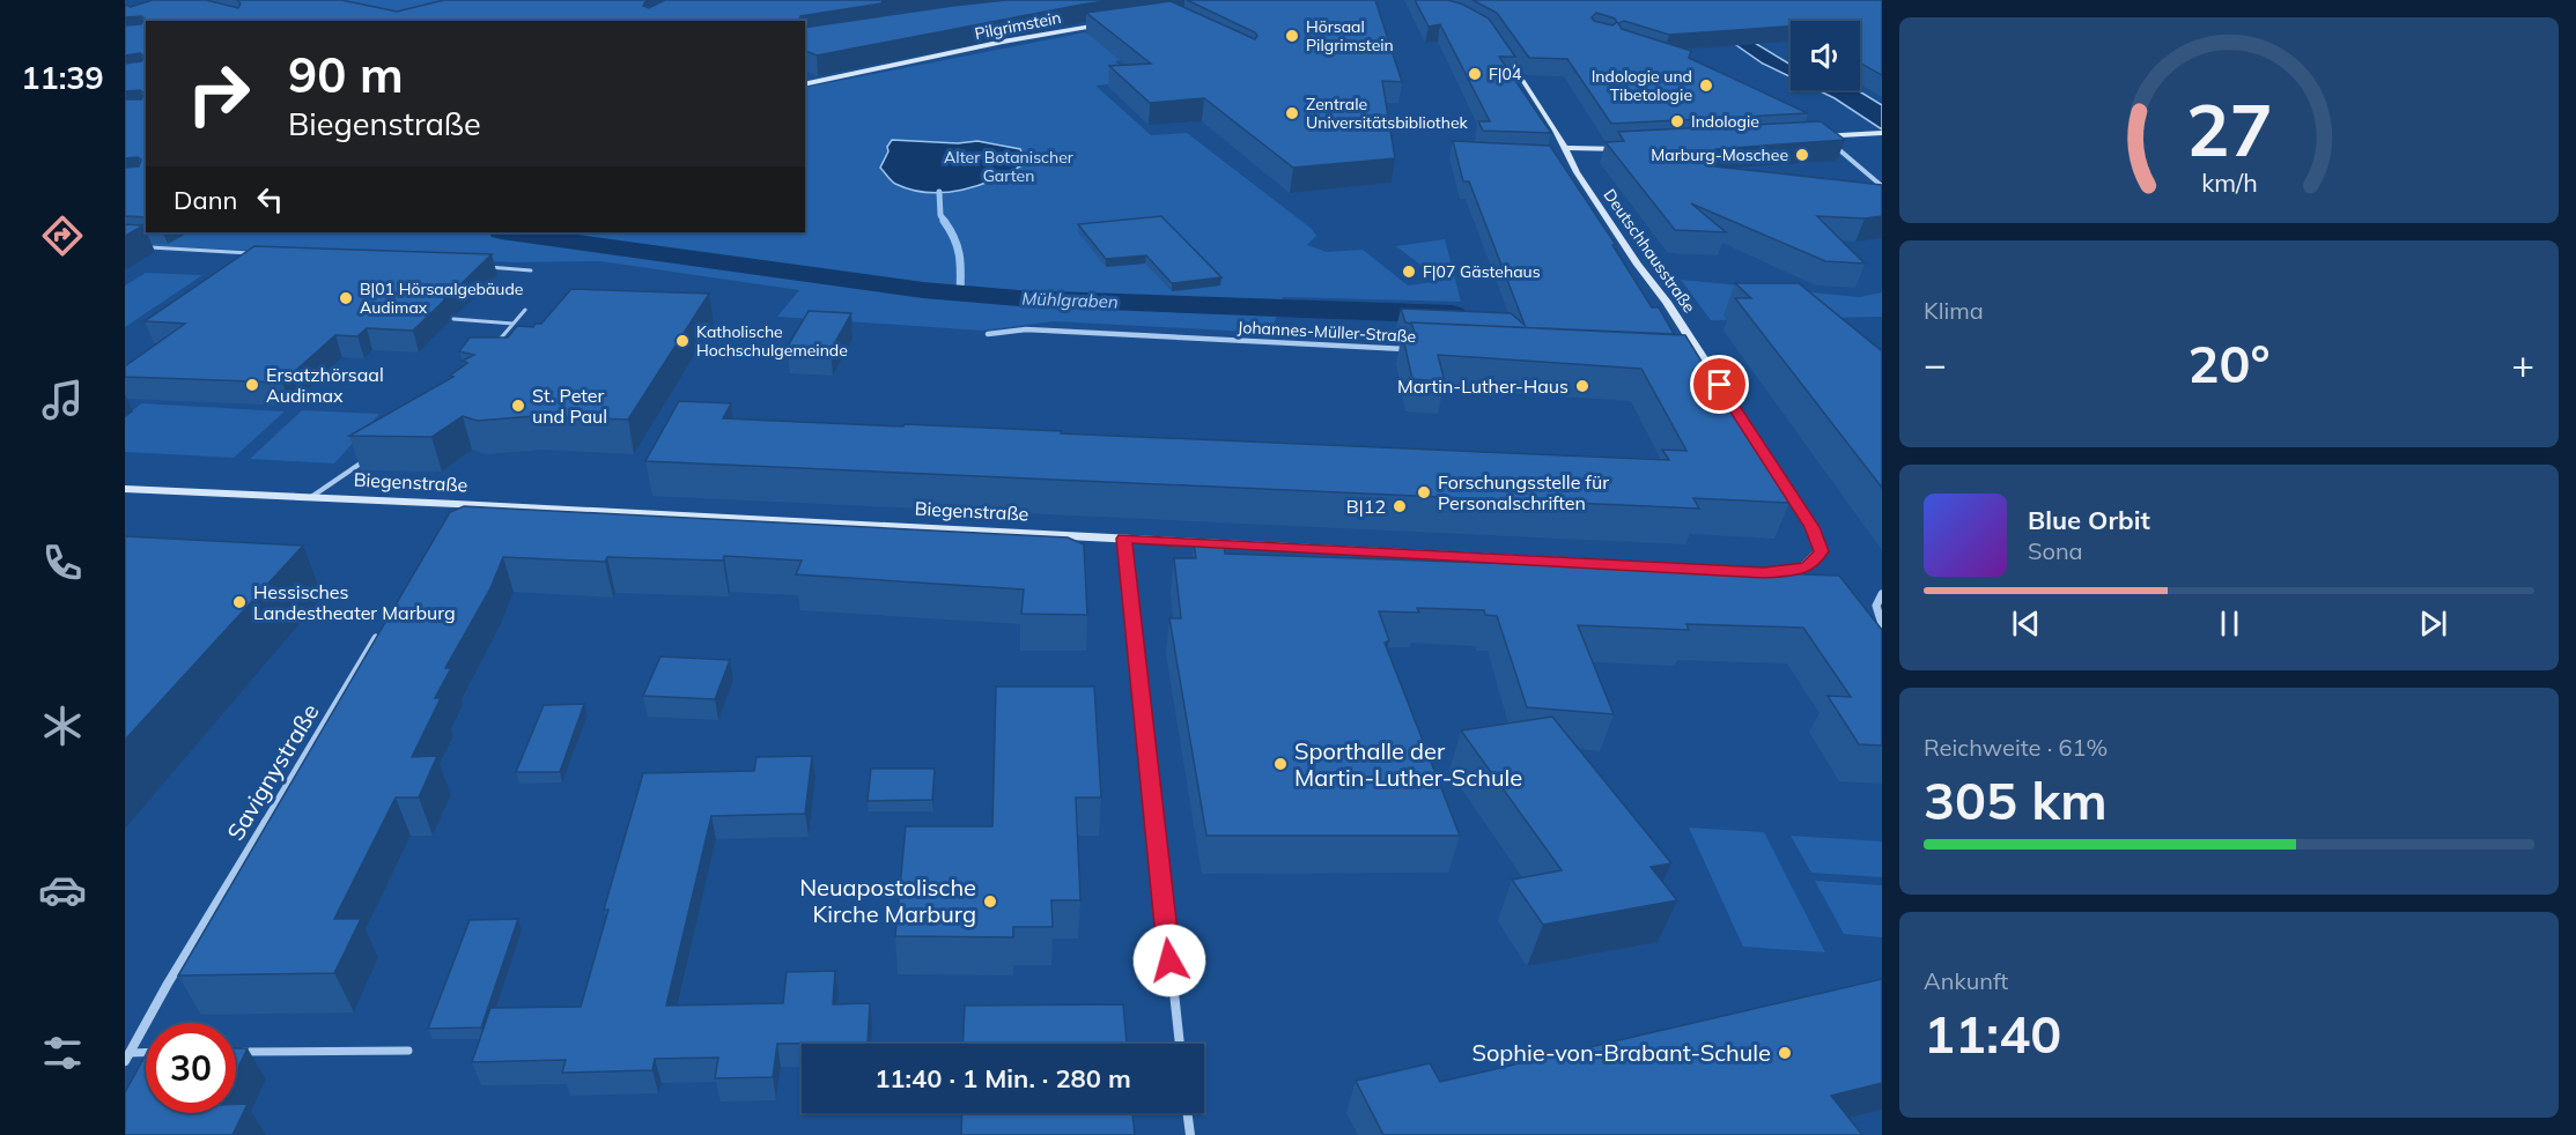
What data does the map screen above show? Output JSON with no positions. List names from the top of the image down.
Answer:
{
  "streets": {
    "main road": ["Pilgrimstein", "Deutschhausstraße", "Biegenstraße"],
    "street": ["Johannes-Müller-Straße", "Savignystraße"]
  },
  "crossings": [
    ["Deutschhausstraße", "Biegenstraße"]
  ],
  "water": ["Mühlgraben"],
  "parks": ["Alter Botanischer Garten"],
  "places": [
    "Hörsaal Pilgrimstein",
    "F|04",
    "Indologie und Tibetologie",
    "Zentrale Universitätsbibliothek",
    "Indologie",
    "Marburg-Moschee",
    "F|07 Gästehaus",
    "B|01 Hörsaalgebäude Audimax",
    "Katholische Hochschulgemeinde",
    "Ersatzhörsaal Audimax",
    "Martin-Luther-Haus",
    "St. Peter und Paul",
    "Forschungsstelle für Personalschriften",
    "B|12",
    "Hessisches Landestheater Marburg",
    "Sporthalle der Martin-Luther-Schule",
    "Neuapostolische Kirche Marburg",
    "Sophie-von-Brabant-Schule"
  ],
  "page": {
    "tabs": "11:39",
    "turn": ["90 m", "Biegenstraße"],
    "then": "Dann",
    "tile": [
      "Klima",
      ["Reichweite · 61%", "305 km"],
      ["Ankunft", "11:40"]
    ],
    "heat": ["−", "20°", "+"],
    "song": ["Blue Orbit", "Sona"],
    "limit": "30",
    "trip": "11:40 · 1 Min. · 280 m",
    "gauge": ["27", "km/h"]
  }
}
